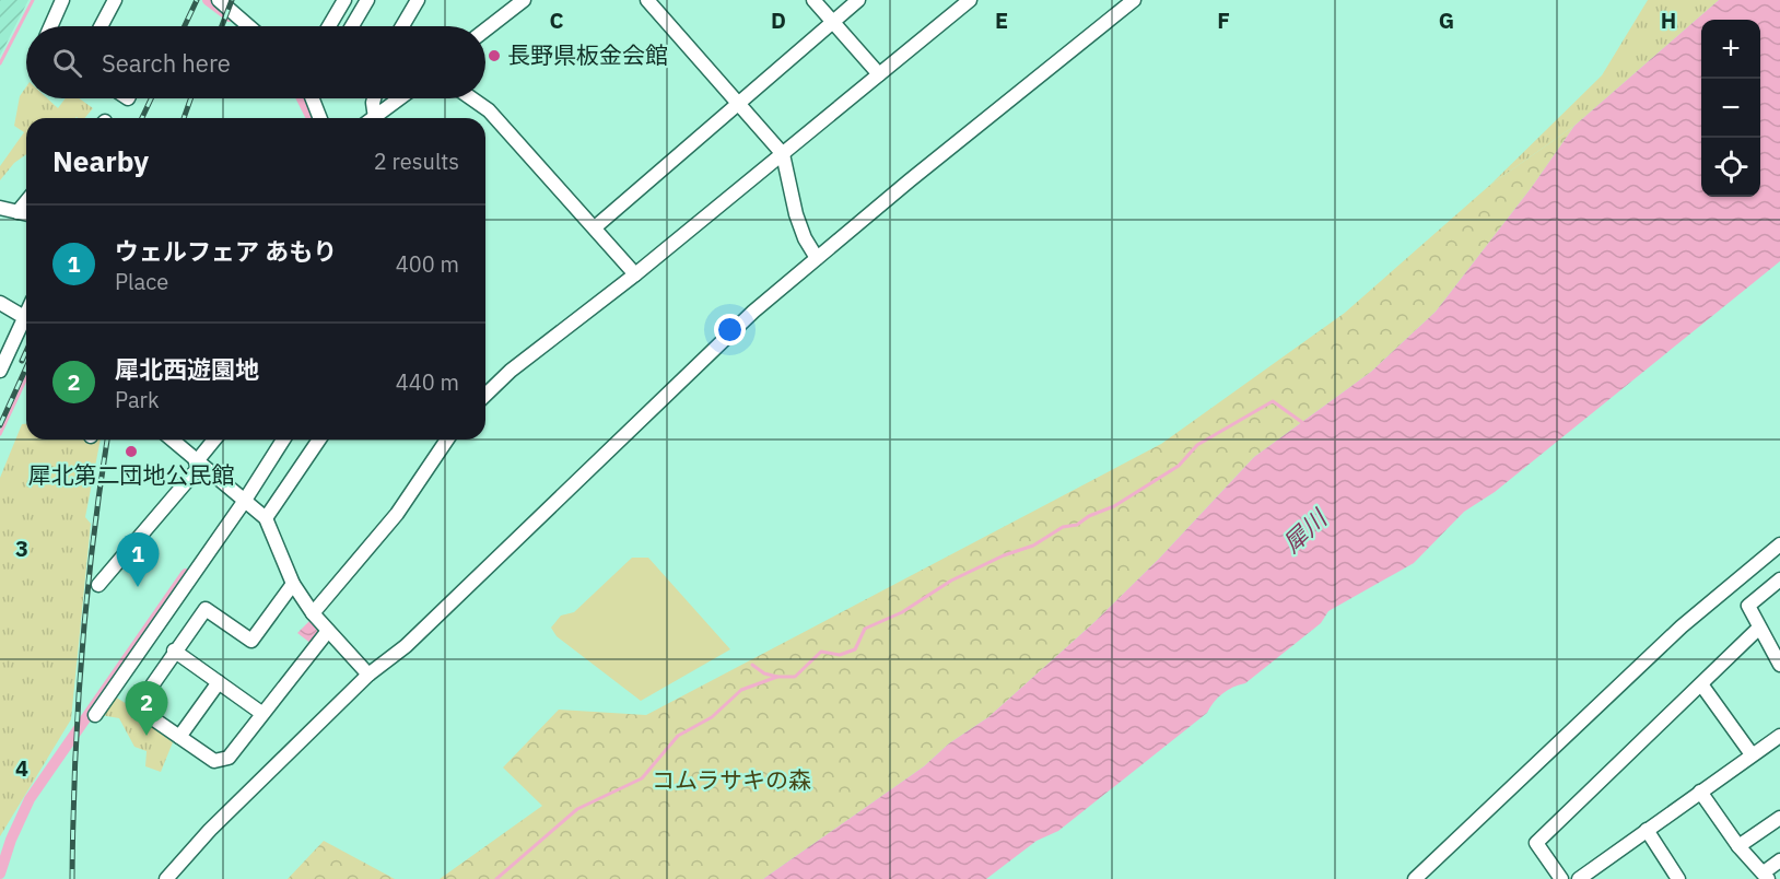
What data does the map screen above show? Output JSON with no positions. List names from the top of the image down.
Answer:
{
  "water": ["犀川"],
  "parks": ["コムラサキの森"],
  "places": ["長野県板金会館", "犀北第二団地公民館"],
  "page": {
    "map_buttons": ["+", "−"],
    "search": "Search here",
    "heading": ["Nearby", "2 results"],
    "list": [
      {
        "mark": "1",
        "name": "ウェルフェア あもり",
        "note": "Place",
        "value": "400 m"
      },
      {
        "mark": "2",
        "name": "犀北西遊園地",
        "note": "Park",
        "value": "440 m"
      }
    ],
    "pins": ["1", "2"]
  },
  "grid": {
    "columns": [
      "C",
      "D",
      "E",
      "F",
      "G",
      "H"
    ],
    "rows": ["3", "4"]
  }
}
